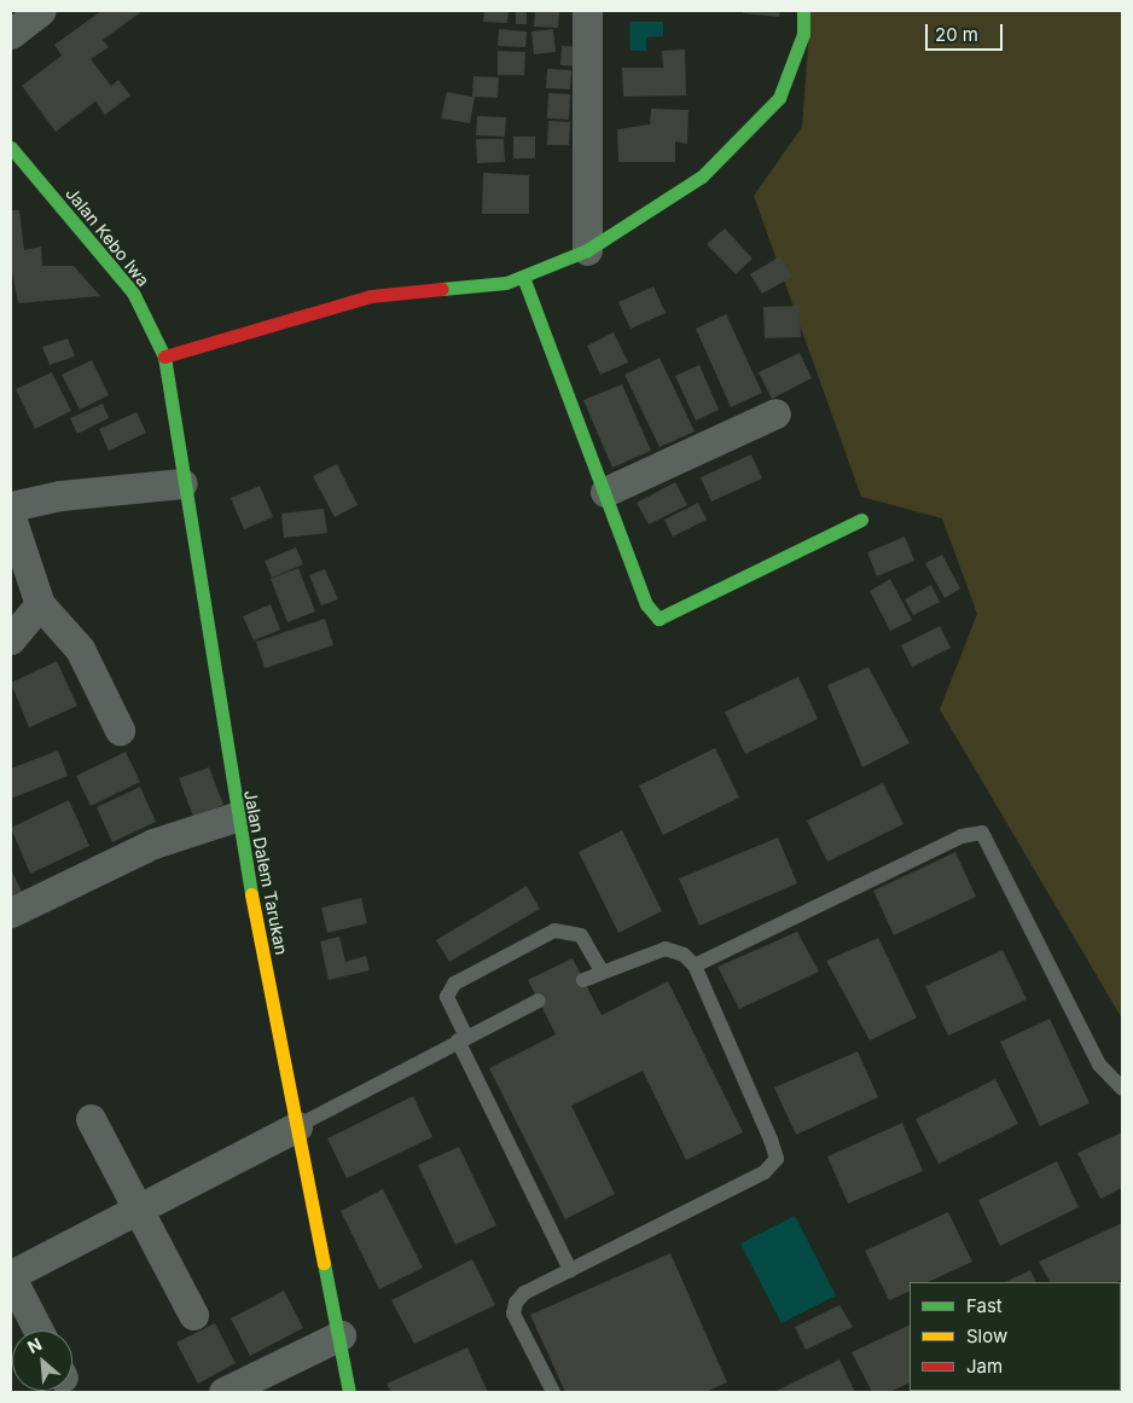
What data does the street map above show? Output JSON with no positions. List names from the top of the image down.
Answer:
{
  "streets": {
    "street": ["Jalan Kebo Iwa", "Jalan Dalem Tarukan"]
  },
  "crossings": [
    ["Jalan Kebo Iwa", "Jalan Dalem Tarukan"]
  ],
  "legend": ["Fast", "Slow", "Jam"],
  "scale_bar": "20 m",
  "north": "top left"
}
